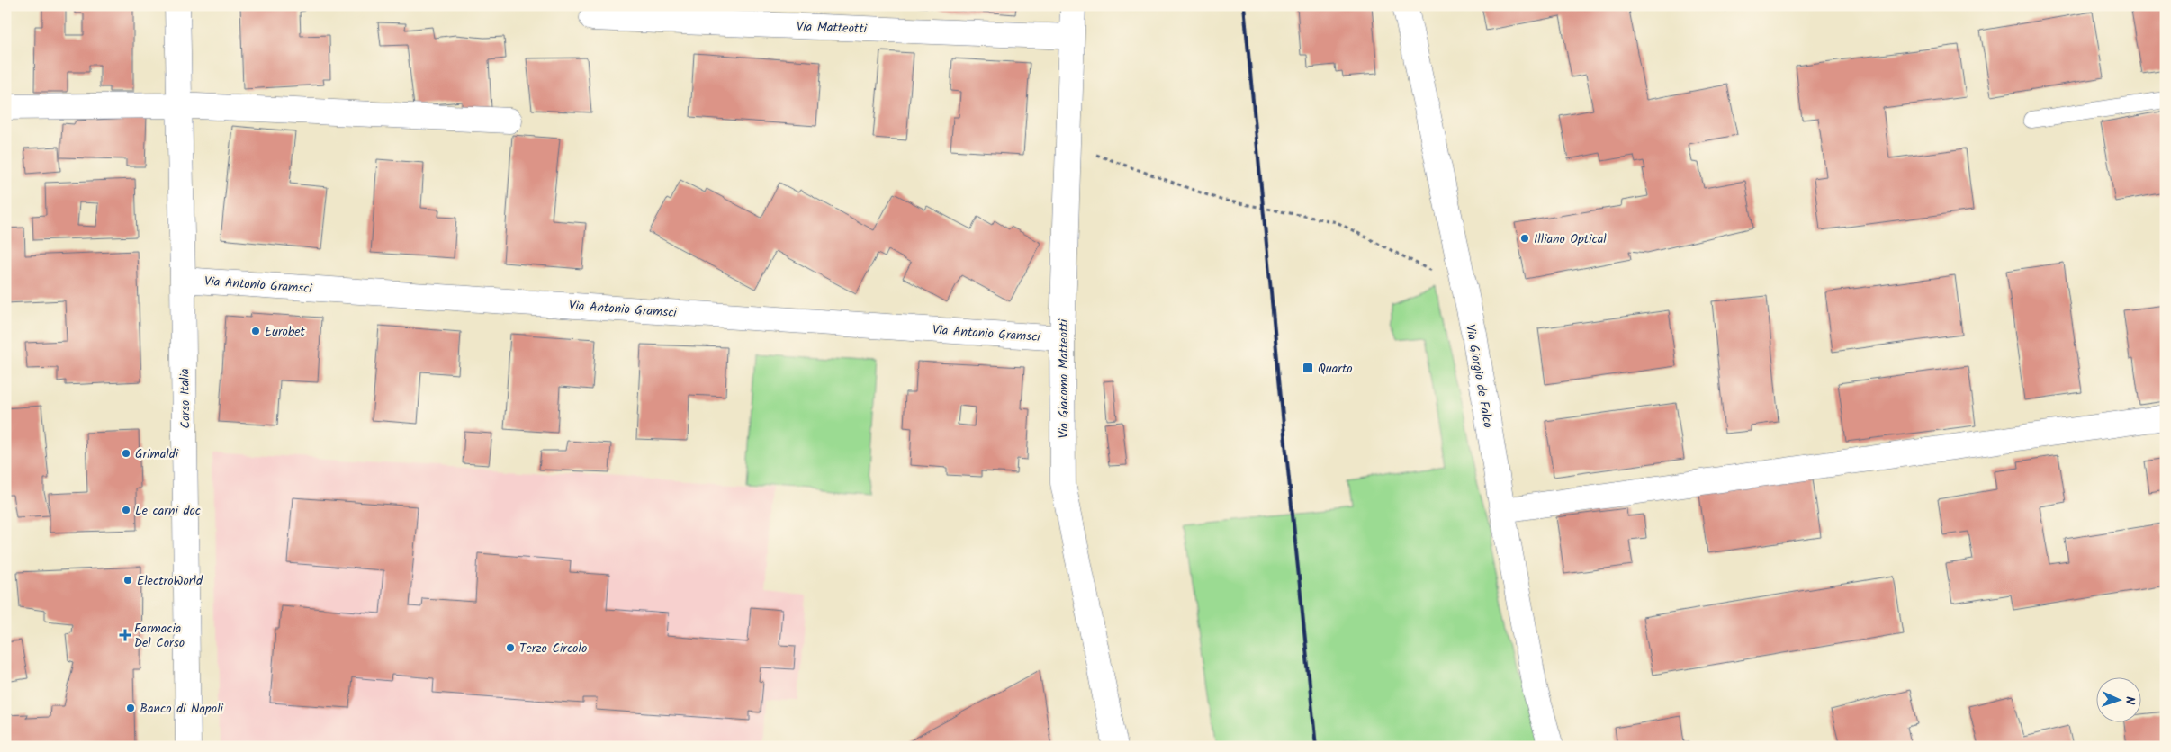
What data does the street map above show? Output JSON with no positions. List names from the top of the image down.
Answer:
{
  "streets": {
    "street": [
      "Via Matteotti",
      "Via Antonio Gramsci",
      "Via Giorgio de Falco",
      "Via Giacomo Matteotti",
      "Corso Italia"
    ]
  },
  "crossings": [
    ["Via Matteotti", "Via Giacomo Matteotti"],
    ["Via Antonio Gramsci", "Via Giacomo Matteotti"],
    ["Via Antonio Gramsci", "Corso Italia"]
  ],
  "places": {
    "other": [
      "Illiano Optical",
      "Eurobet",
      "Grimaldi",
      "Le carni doc",
      "ElectroWorld",
      "Terzo Circolo",
      "Banco di Napoli"
    ],
    "transit": ["Quarto"],
    "health": ["Farmacia Del Corso"]
  },
  "north": "right"
}
